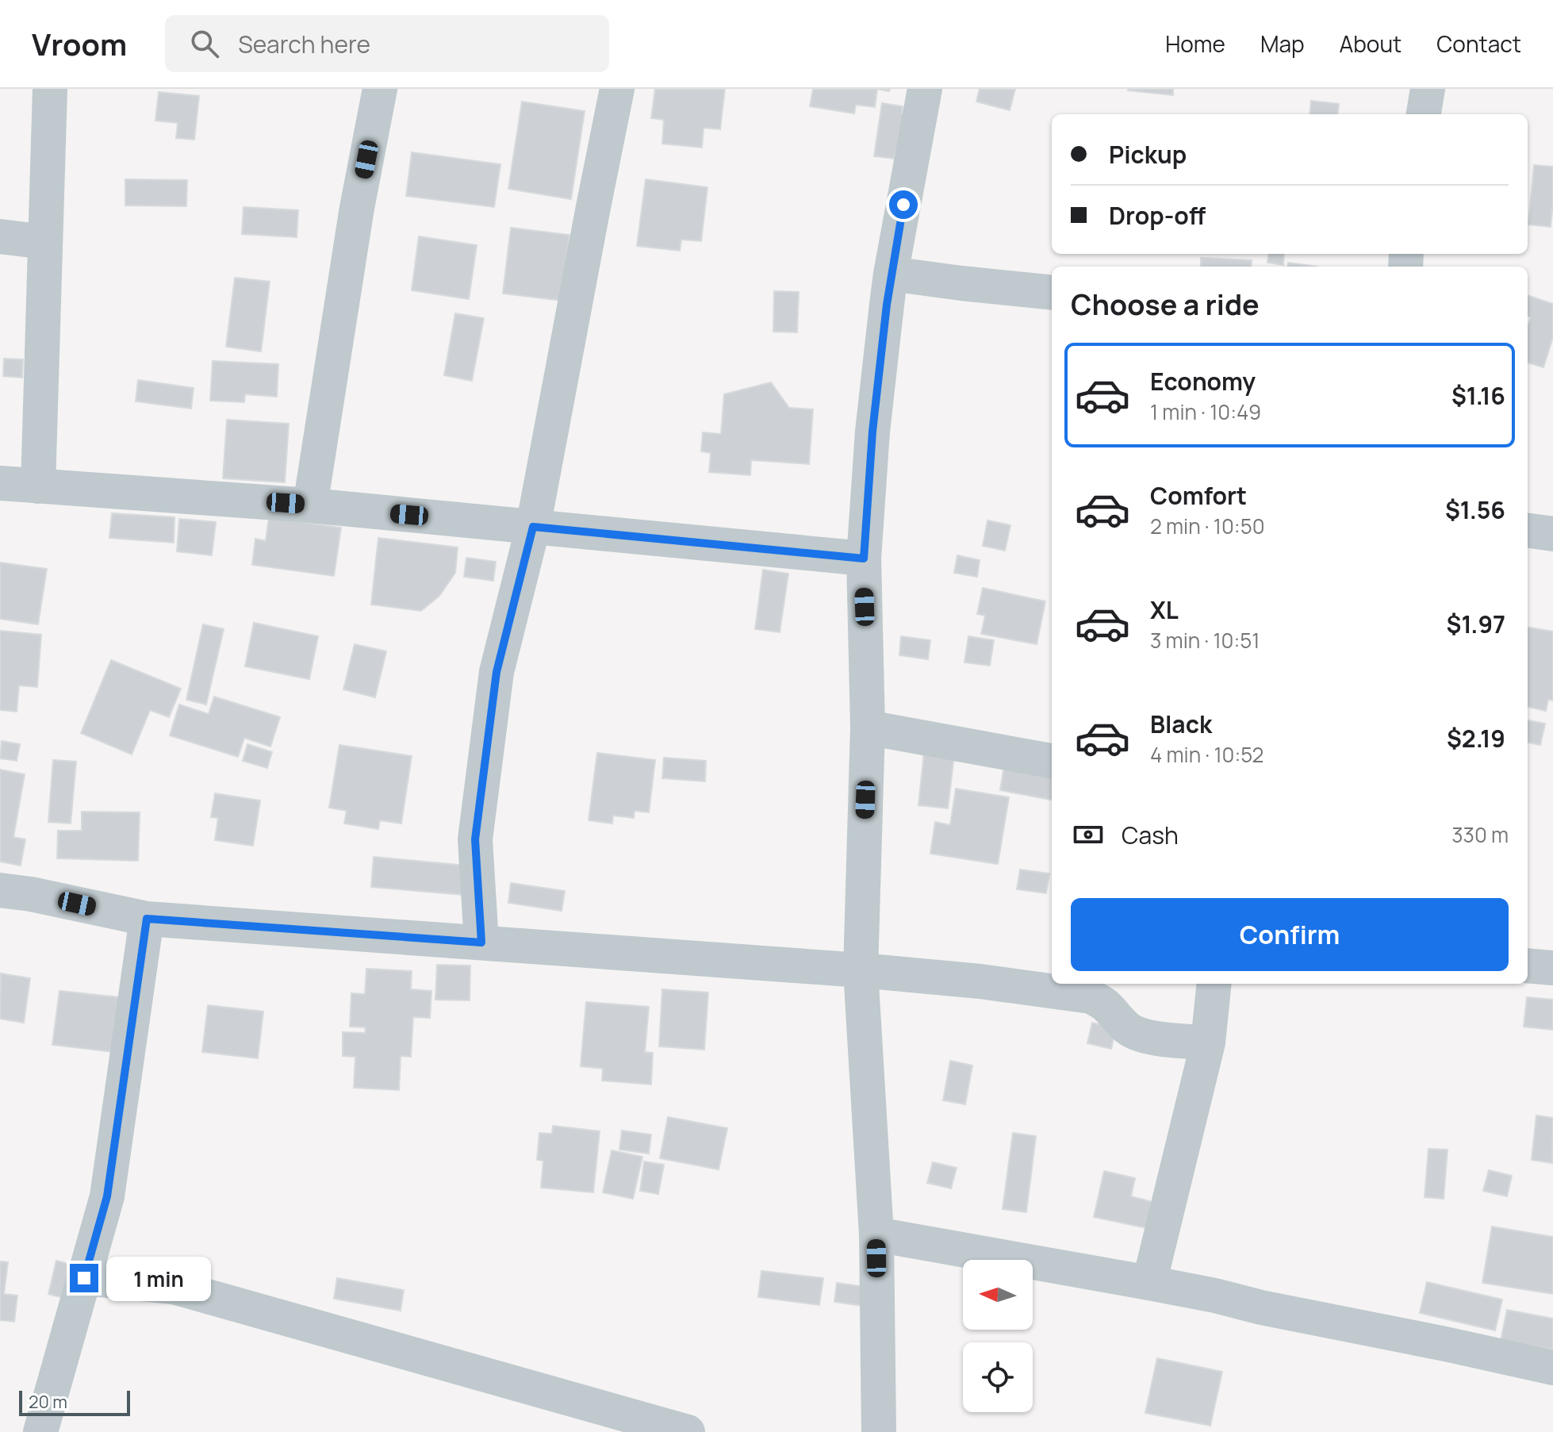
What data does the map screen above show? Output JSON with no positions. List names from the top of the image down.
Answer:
{
  "scale_bar": "20 m",
  "north": "left",
  "page": {
    "header": "Vroom",
    "search": "Search here",
    "nav": [
      "Home",
      "Map",
      "About",
      "Contact"
    ],
    "banner": ["Pickup", "Drop-off"],
    "heading": "Choose a ride",
    "list": [
      {
        "name": "Economy",
        "note": "1 min · 10:49",
        "value": "$1.16"
      },
      {
        "name": "Comfort",
        "note": "2 min · 10:50",
        "value": "$1.56"
      },
      {
        "name": "XL",
        "note": "3 min · 10:51",
        "value": "$1.97"
      },
      {
        "name": "Black",
        "note": "4 min · 10:52",
        "value": "$2.19"
      }
    ],
    "pay": ["Cash", "330 m"],
    "buttons": "Confirm",
    "bubble": "1 min",
    "scale": "20 m"
  }
}
